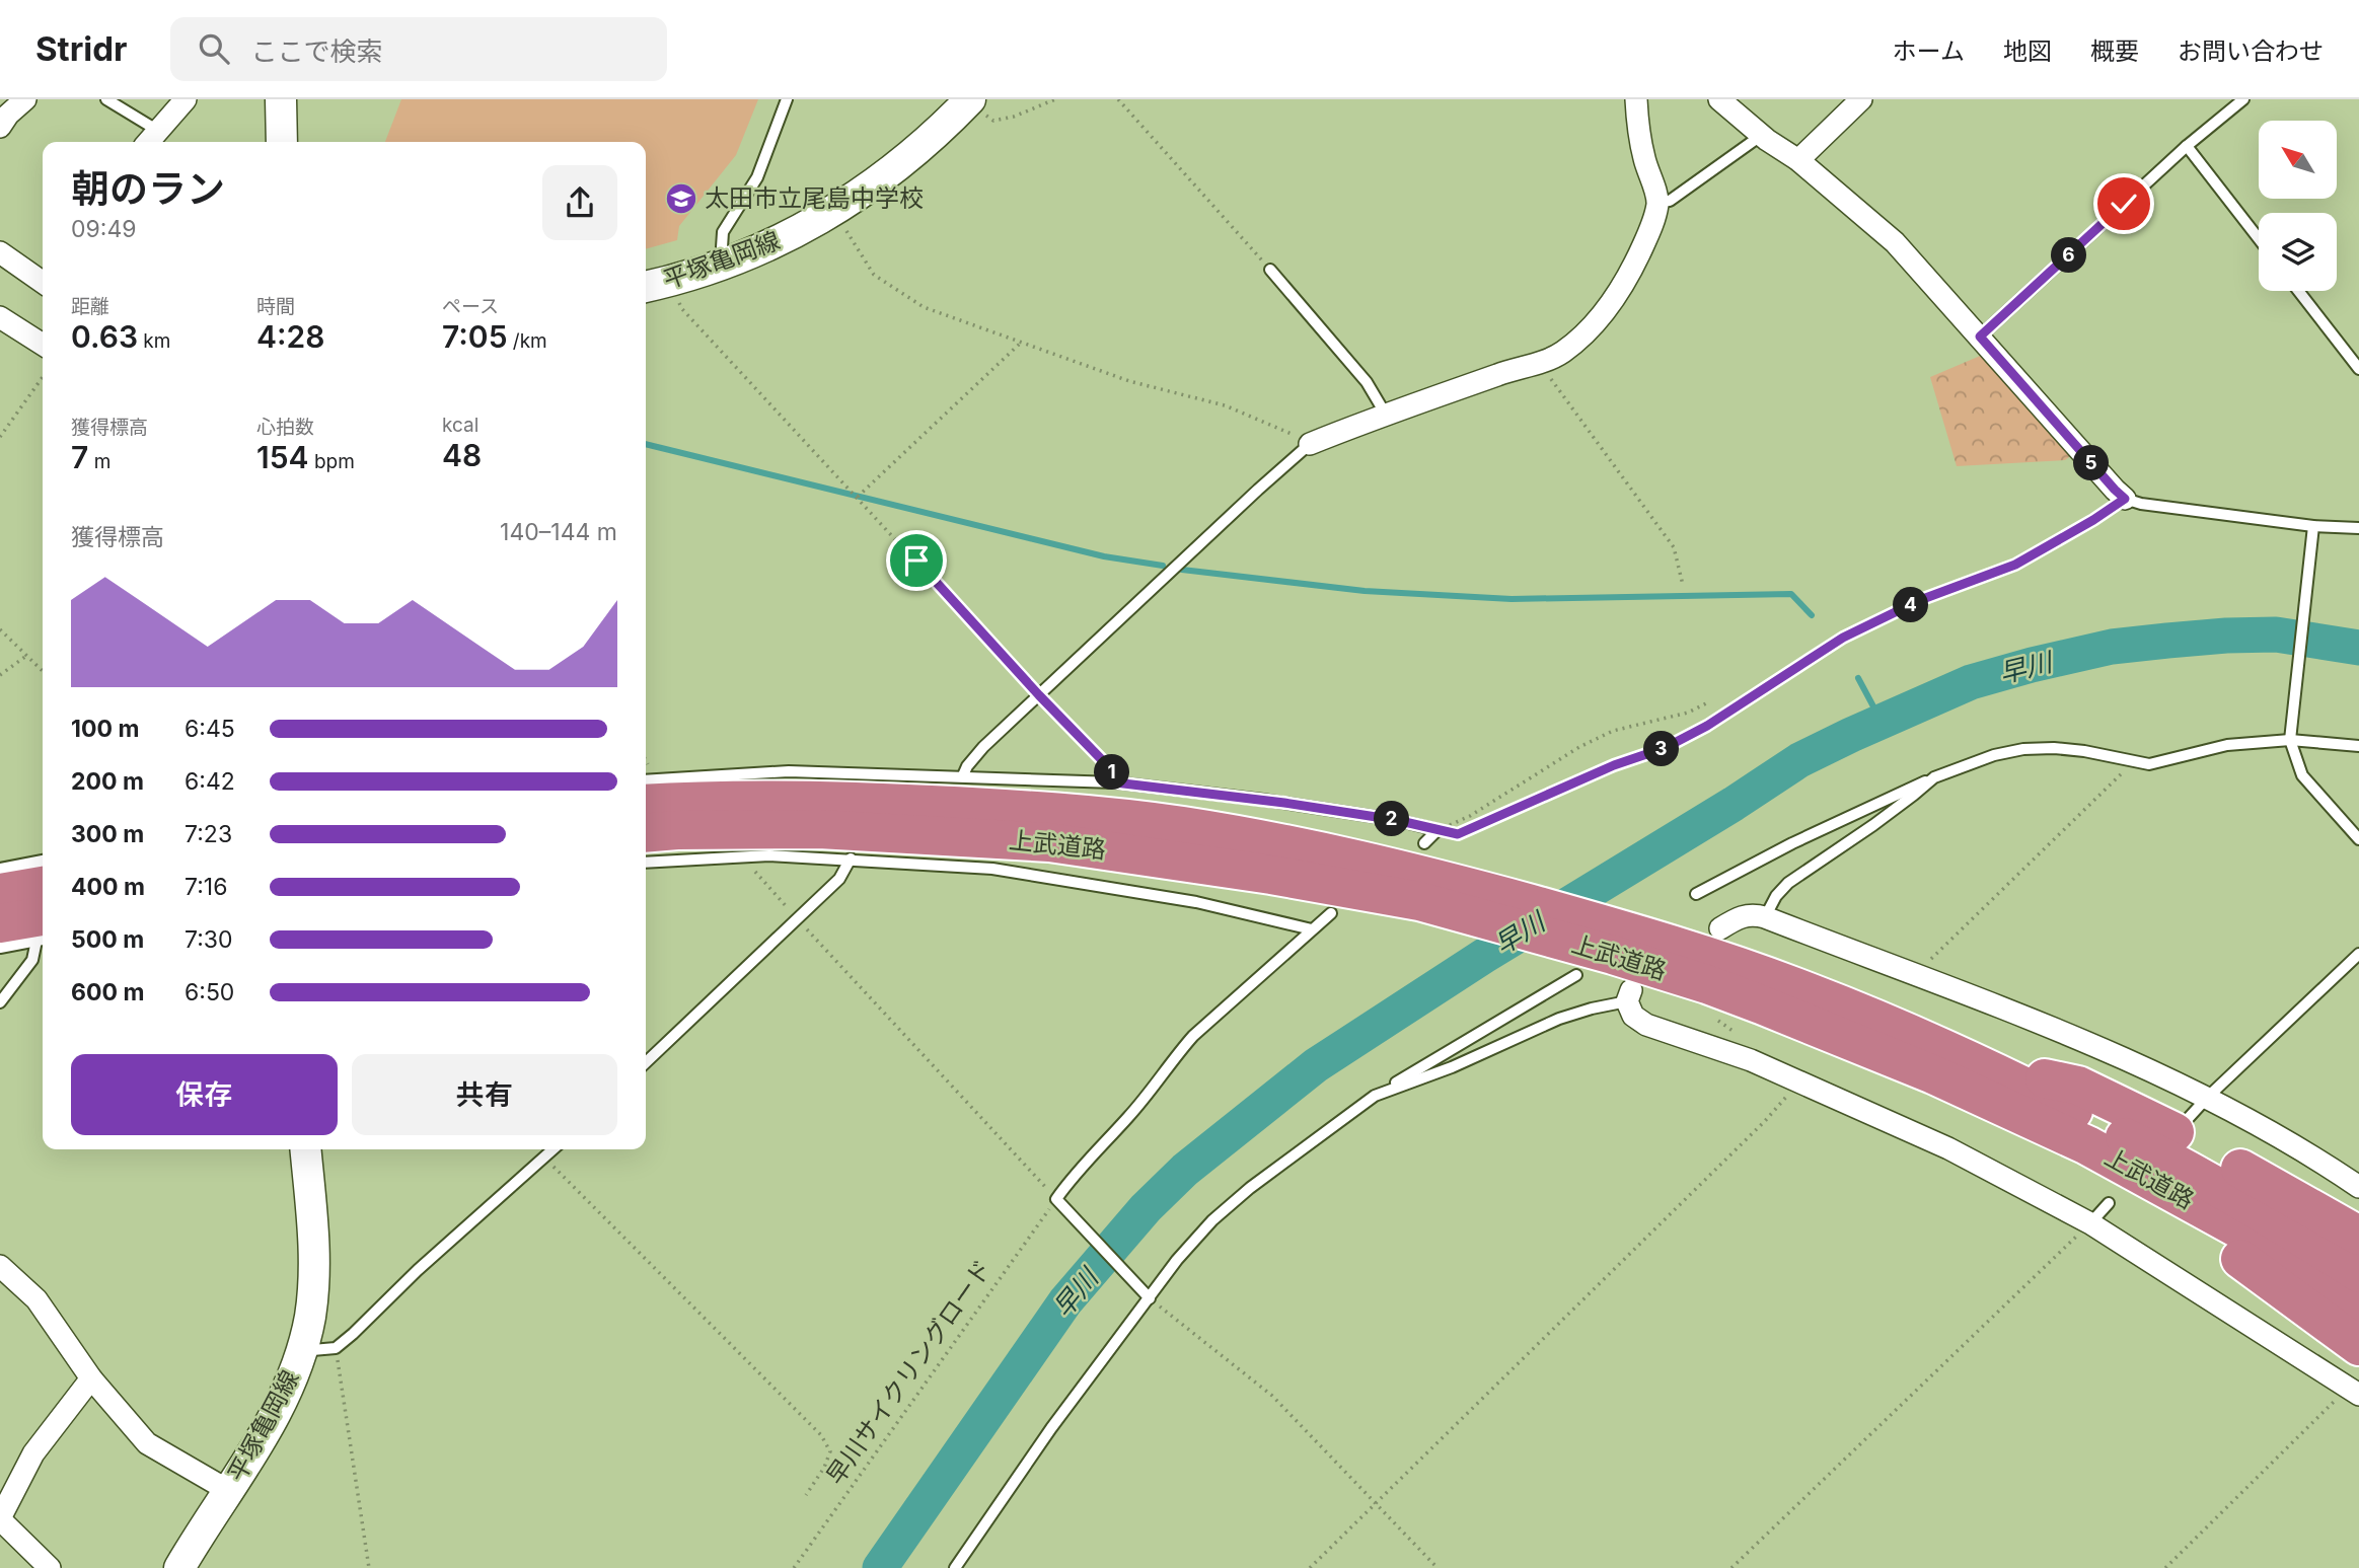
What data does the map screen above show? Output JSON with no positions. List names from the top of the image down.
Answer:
{
  "streets": {
    "highway": ["上武道路"],
    "main road": ["平塚亀岡線"],
    "path": ["早川サイクリングロード"]
  },
  "water": ["早川"],
  "places": {
    "school or university": ["太田市立尾島中学校"]
  },
  "north": "top left",
  "page": {
    "header": "Stridr",
    "search": "ここで検索",
    "nav": [
      "ホーム",
      "地図",
      "概要",
      "お問い合わせ"
    ],
    "heading": ["朝のラン", "09:49"],
    "pins": [
      "6",
      "5",
      "4",
      "3",
      "1",
      "2"
    ],
    "stats": [
      ["距離", "0.63 km"],
      ["時間", "4:28"],
      ["ペース", "7:05 /km"],
      ["獲得標高", "7 m"],
      ["心拍数", "154 bpm"],
      ["kcal", "48"]
    ],
    "chart": ["獲得標高", "140–144 m"],
    "list": [
      {
        "name": "100 m",
        "note": "6:45"
      },
      {
        "name": "200 m",
        "note": "6:42"
      },
      {
        "name": "300 m",
        "note": "7:23"
      },
      {
        "name": "400 m",
        "note": "7:16"
      },
      {
        "name": "500 m",
        "note": "7:30"
      },
      {
        "name": "600 m",
        "note": "6:50"
      }
    ],
    "buttons": ["保存", "共有"]
  }
}
